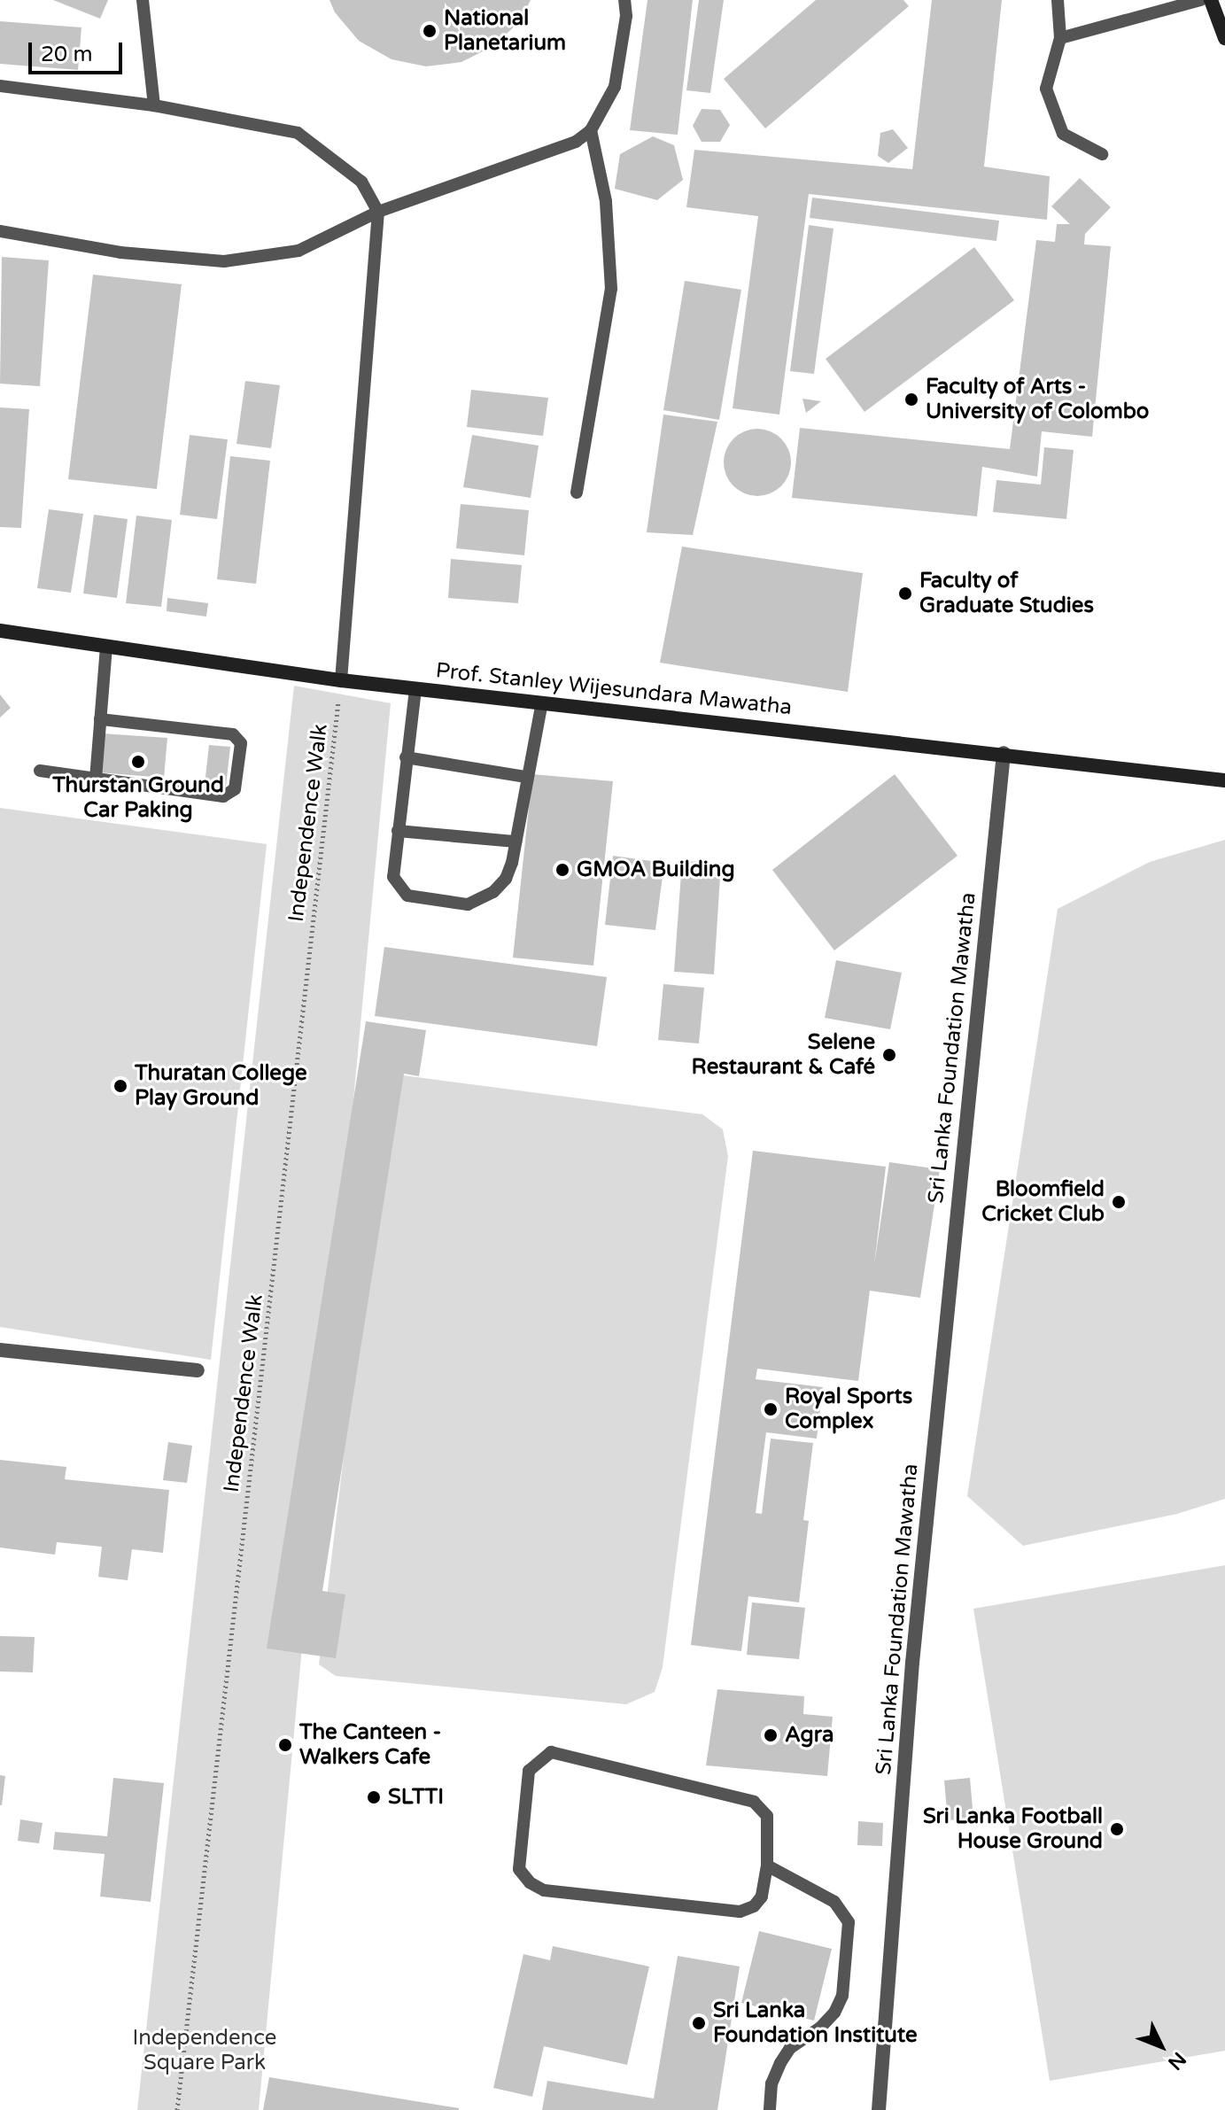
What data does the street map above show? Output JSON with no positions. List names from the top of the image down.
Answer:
{
  "streets": {
    "main road": ["Prof. Stanley Wijesundara Mawatha"],
    "street": ["Sri Lanka Foundation Mawatha"],
    "path": ["Independence Walk"]
  },
  "crossings": [
    ["Prof. Stanley Wijesundara Mawatha", "Independence Walk"],
    ["Prof. Stanley Wijesundara Mawatha", "Sri Lanka Foundation Mawatha"]
  ],
  "parks": ["Independence Square Park"],
  "places": [
    "National Planetarium",
    "Faculty of Arts - University of Colombo",
    "Faculty of Graduate Studies",
    "Thurstan Ground Car Paking",
    "GMOA Building",
    "Selene Restaurant & Café",
    "Thuratan College Play Ground",
    "Bloomfield Cricket Club",
    "Royal Sports Complex",
    "Agra",
    "The Canteen - Walkers Cafe",
    "SLTTI",
    "Sri Lanka Football House Ground",
    "Sri Lanka Foundation Institute"
  ],
  "scale_bar": "20 m",
  "north": "bottom right"
}
